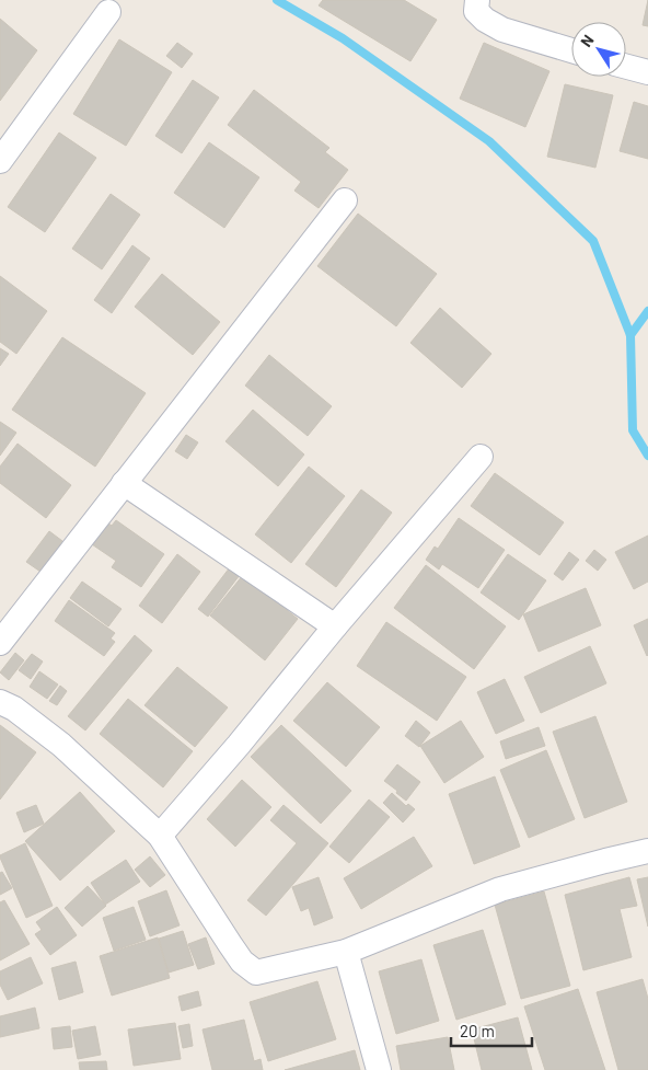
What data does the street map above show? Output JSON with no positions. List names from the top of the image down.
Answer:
{
  "scale_bar": "20 m",
  "north": "top left"
}
